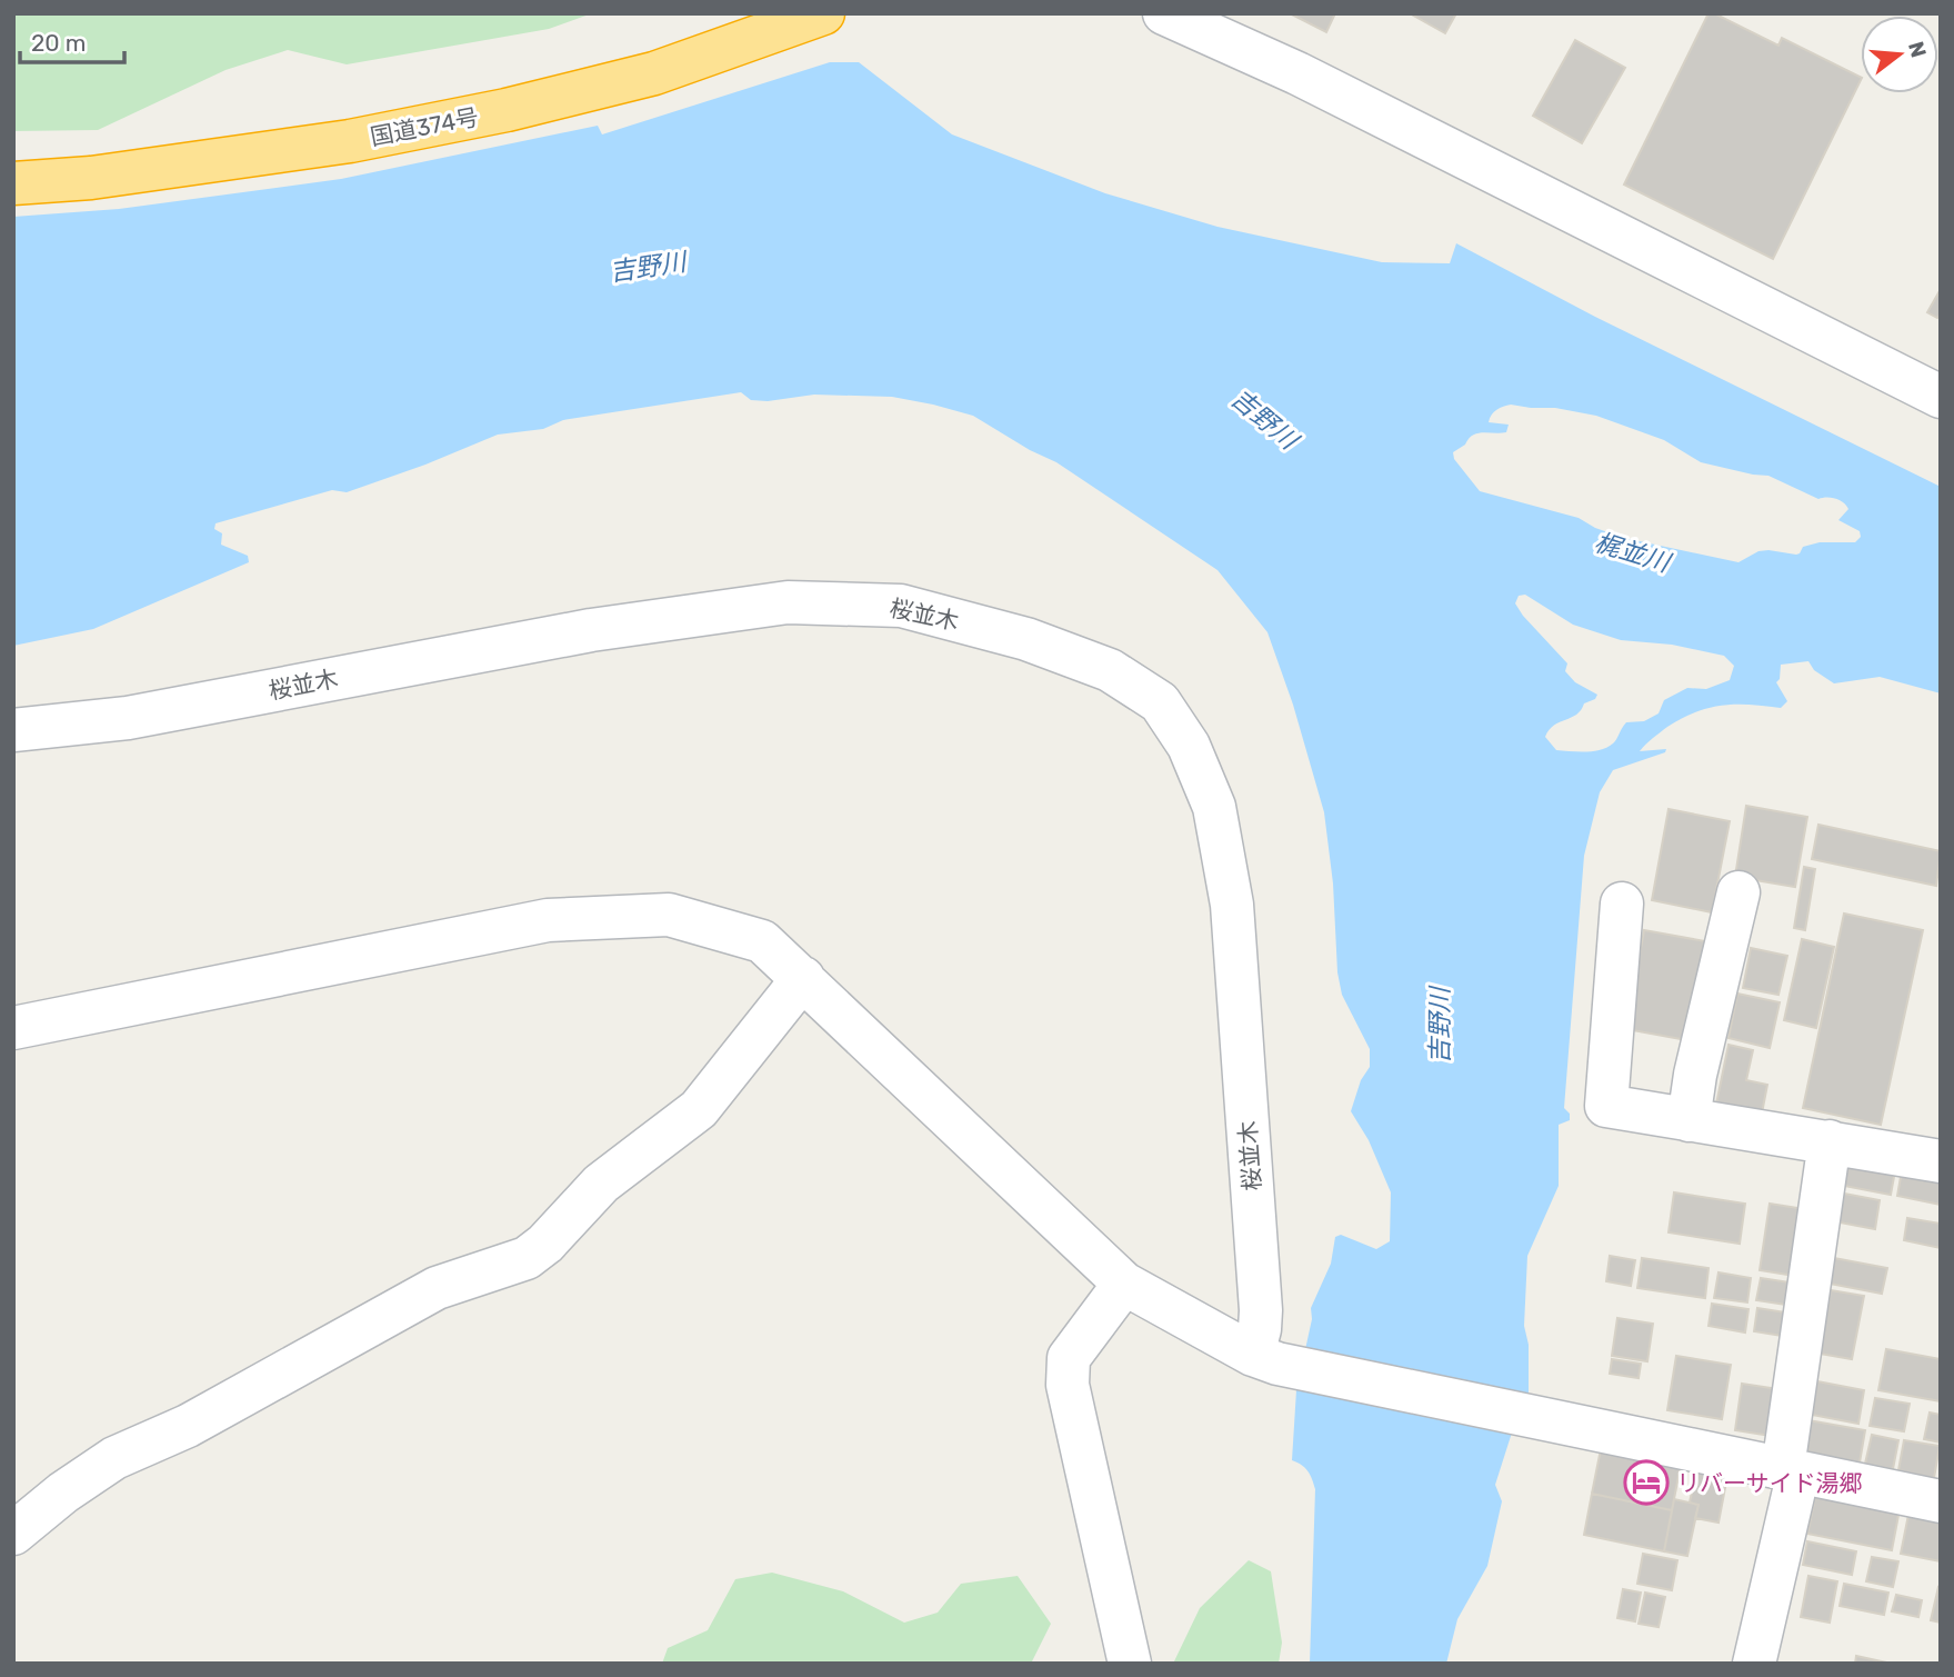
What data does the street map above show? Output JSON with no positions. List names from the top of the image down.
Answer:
{
  "streets": {
    "highway": ["国道374号"],
    "street": ["桜並木"]
  },
  "water": ["吉野川", "梶並川"],
  "places": {
    "hotel": ["リバーサイド湯郷"]
  },
  "scale_bar": "20 m",
  "north": "right"
}
